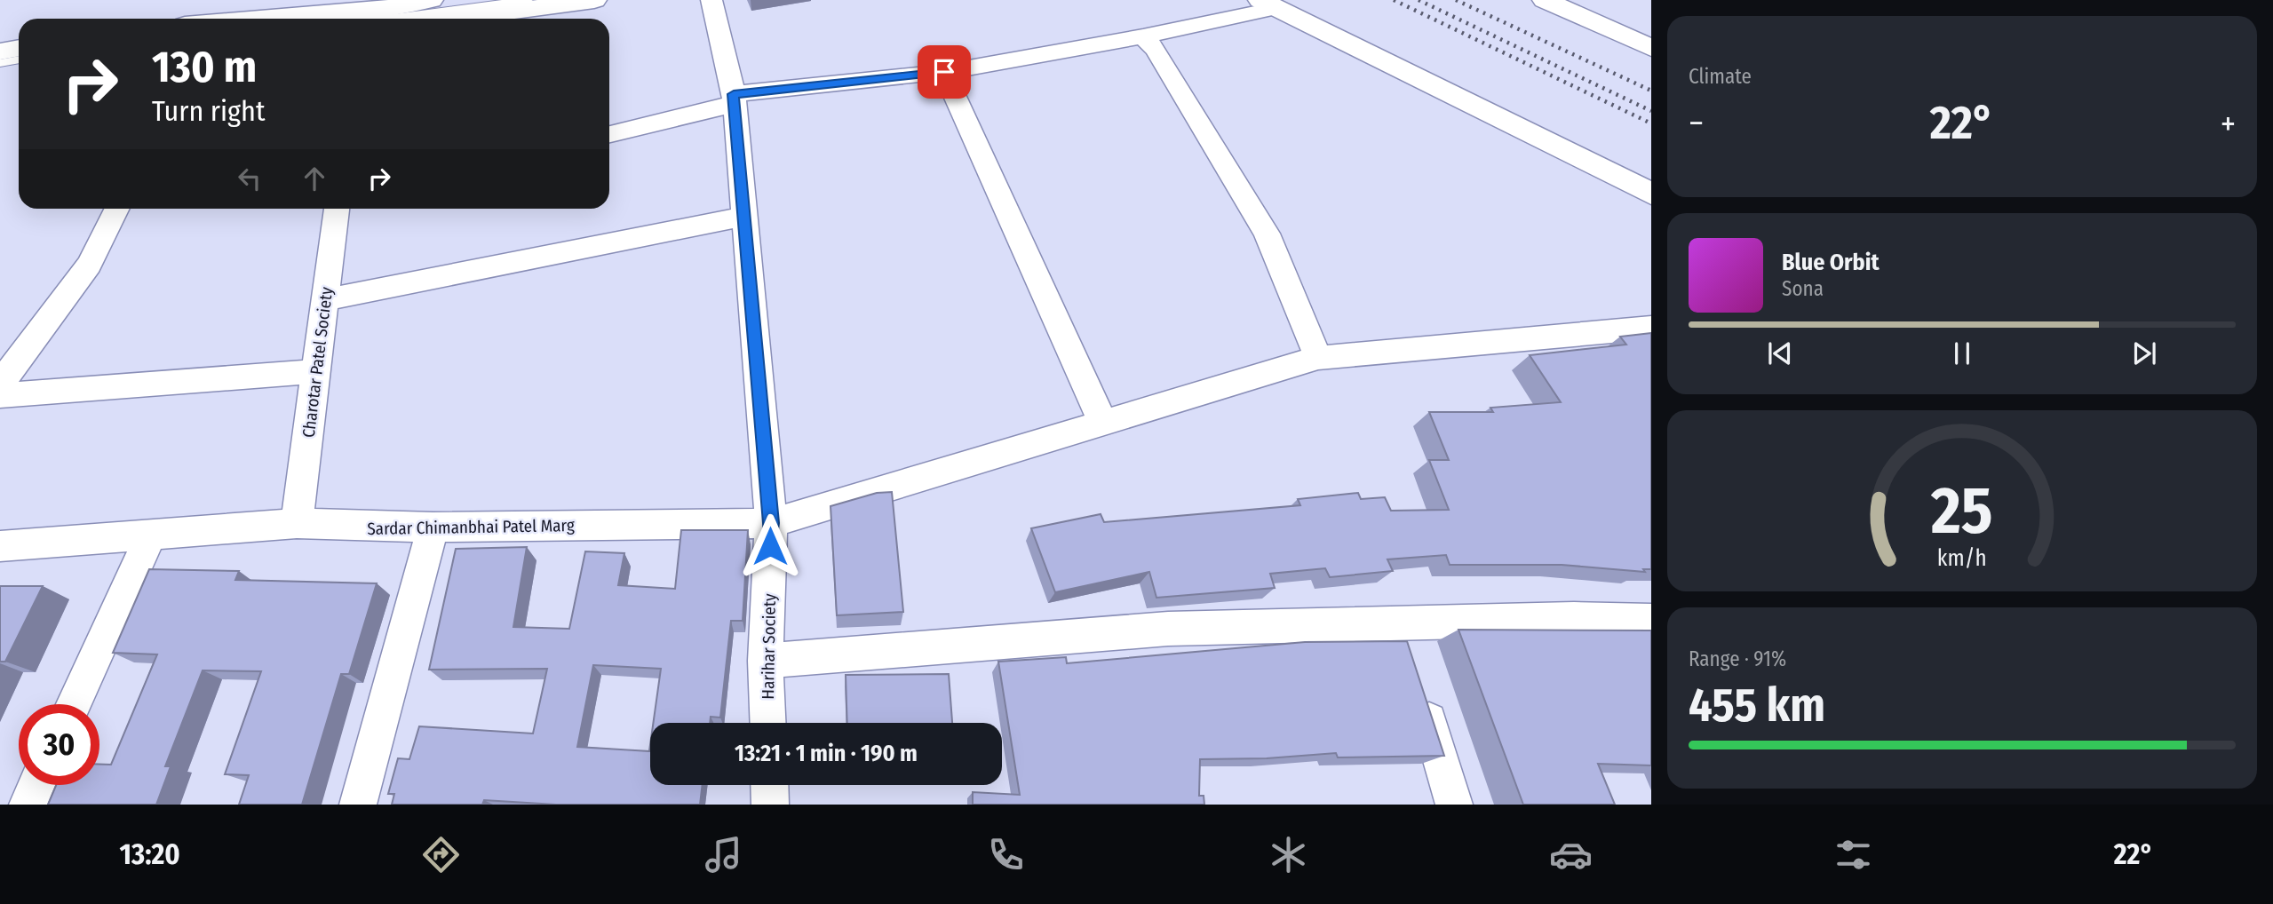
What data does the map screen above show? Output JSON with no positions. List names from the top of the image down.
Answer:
{
  "streets": {
    "street": ["Charotar Patel Society", "Sardar Chimanbhai Patel Marg", "Harihar Society"]
  },
  "crossings": [
    ["Sardar Chimanbhai Patel Marg", "Harihar Society"]
  ],
  "page": {
    "tile": [
      "Climate",
      ["Range · 91%", "455 km"]
    ],
    "turn": ["130 m", "Turn right"],
    "heat": ["−", "22°", "+"],
    "song": ["Blue Orbit", "Sona"],
    "limit": "30",
    "trip": "13:21 · 1 min · 190 m",
    "tabs": ["13:20", "22°"],
    "gauge": ["25", "km/h"]
  }
}
